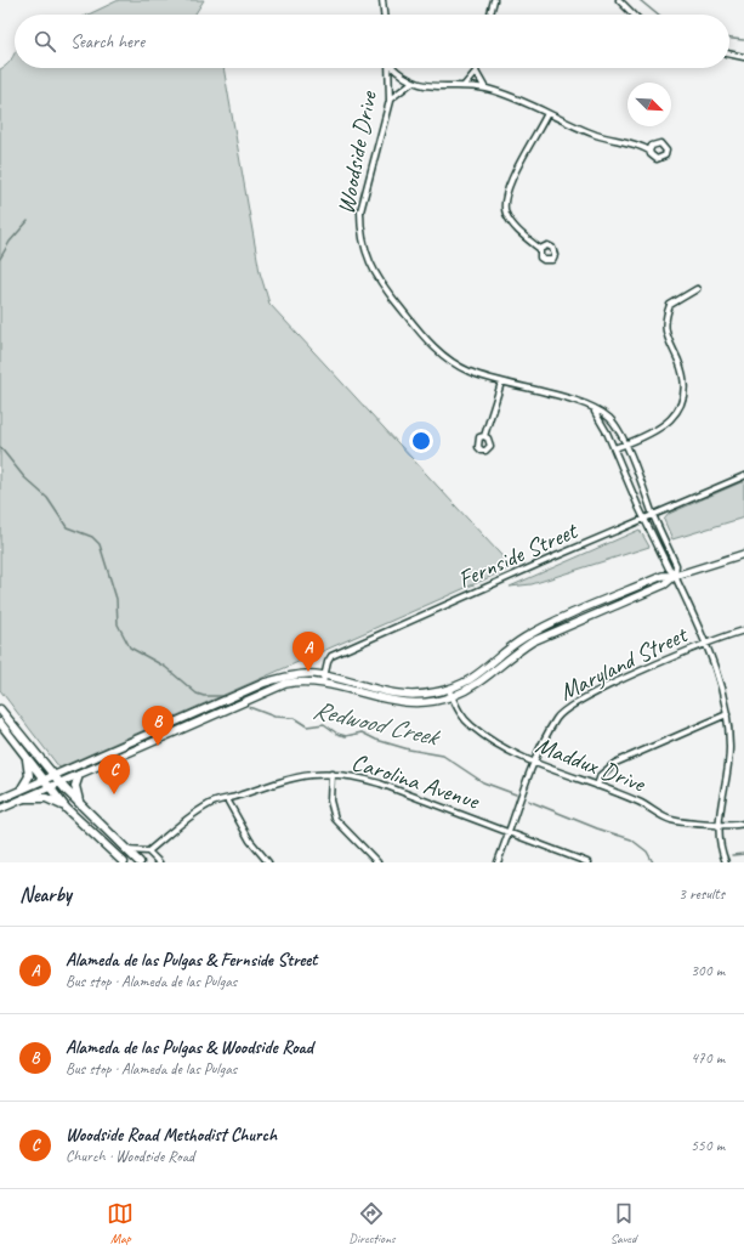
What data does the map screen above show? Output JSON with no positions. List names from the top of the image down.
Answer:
{
  "streets": {
    "street": [
      "Woodside Drive",
      "Fernside Street",
      "Maryland Street",
      "Maddux Drive",
      "Carolina Avenue"
    ]
  },
  "crossings": [
    ["Woodside Drive", "Fernside Street"],
    ["Maryland Street", "Maddux Drive"],
    ["Maryland Street", "Carolina Avenue"]
  ],
  "water": ["Redwood Creek"],
  "north": "bottom right",
  "page": {
    "search": "Search here",
    "pins": ["A", "B", "C"],
    "heading": ["Nearby", "3 results"],
    "list": [
      {
        "mark": "A",
        "name": "Alameda de las Pulgas & Fernside Street",
        "note": "Bus stop · Alameda de las Pulgas",
        "value": "300 m"
      },
      {
        "mark": "B",
        "name": "Alameda de las Pulgas & Woodside Road",
        "note": "Bus stop · Alameda de las Pulgas",
        "value": "470 m"
      },
      {
        "mark": "C",
        "name": "Woodside Road Methodist Church",
        "note": "Church · Woodside Road",
        "value": "550 m"
      }
    ],
    "nav": ["Map", "Directions", "Saved"]
  }
}
